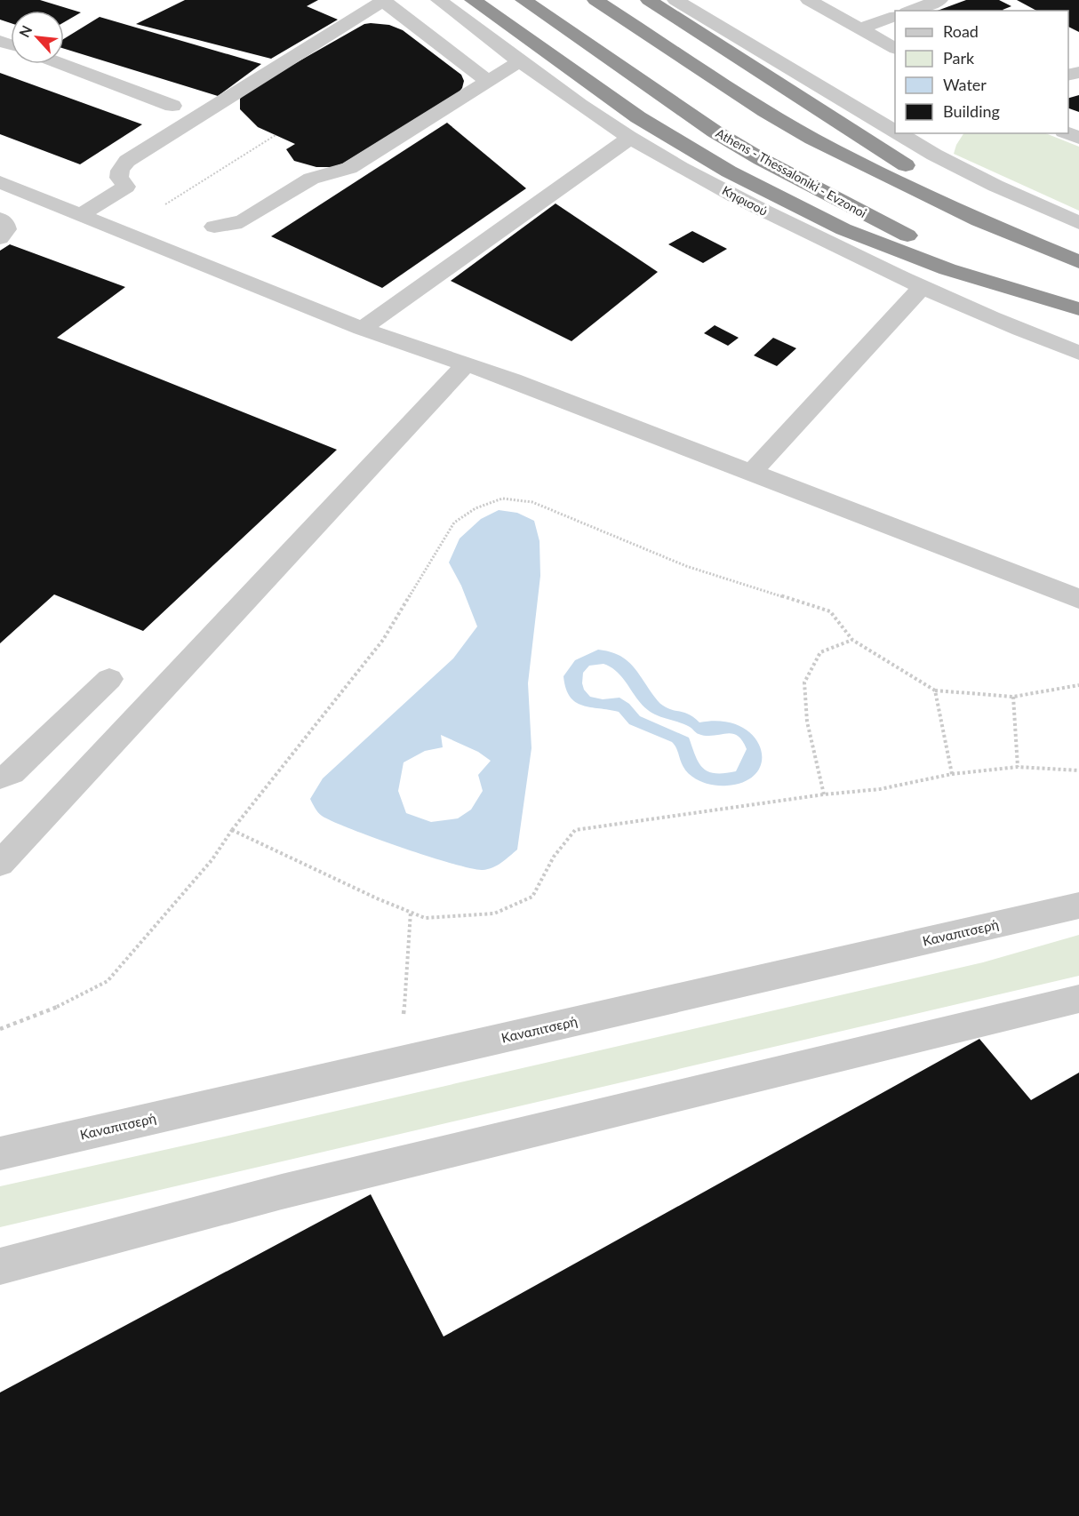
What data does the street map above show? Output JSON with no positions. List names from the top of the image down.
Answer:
{
  "streets": {
    "highway": ["Athens - Thessaloniki - Evzonoi"],
    "street": ["Κηφισού", "Καναπιτσερή"]
  },
  "legend": [
    "Road",
    "Park",
    "Water",
    "Building"
  ],
  "north": "top left"
}
